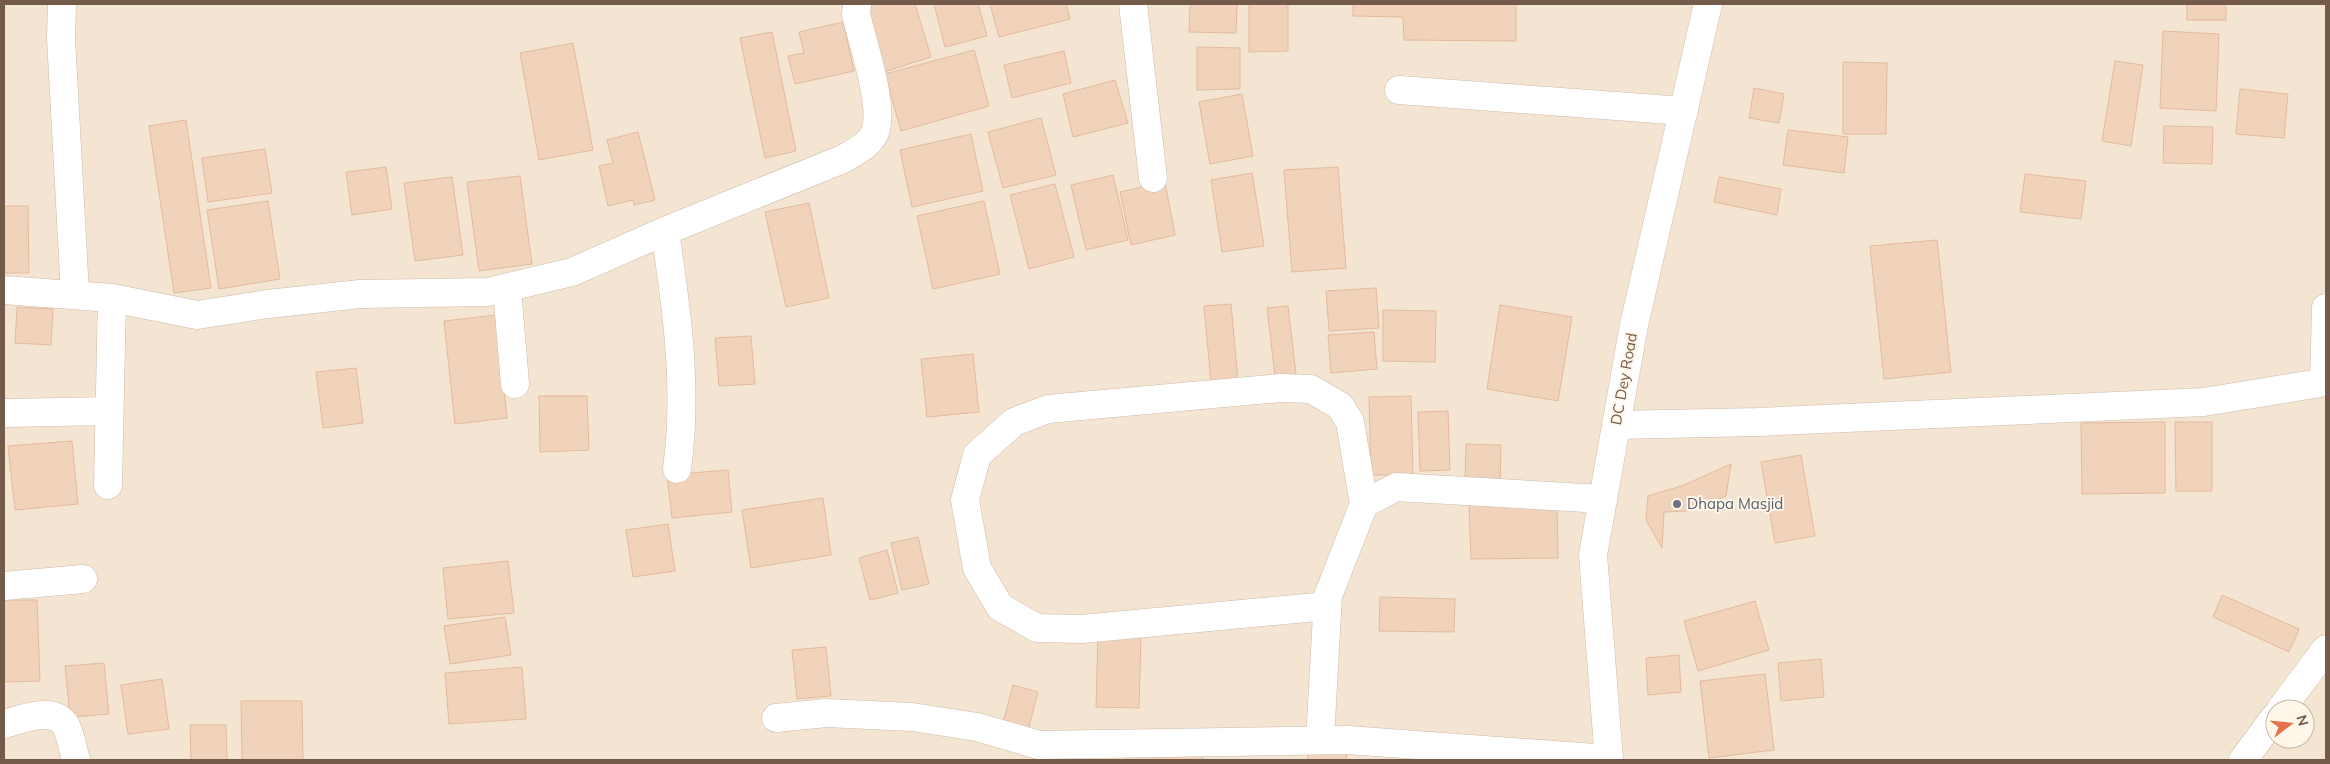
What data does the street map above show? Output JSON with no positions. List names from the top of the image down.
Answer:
{
  "streets": {
    "street": ["DC Dey Road"]
  },
  "places": ["Dhapa Masjid"],
  "north": "right"
}
